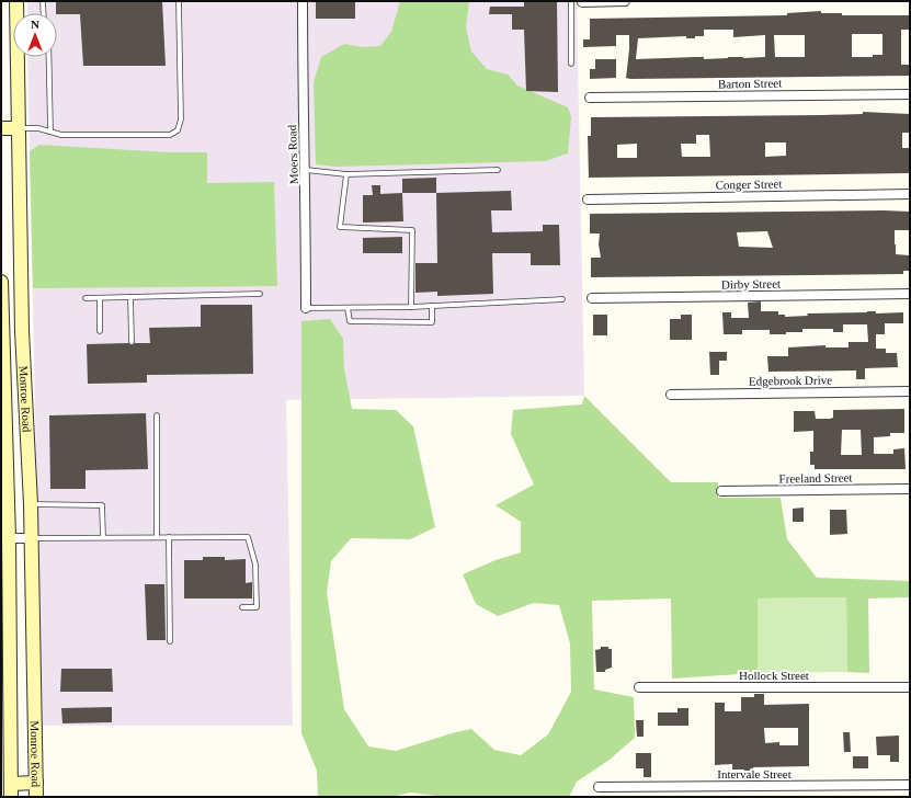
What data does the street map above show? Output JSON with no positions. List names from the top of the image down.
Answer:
{
  "streets": {
    "main road": ["Monroe Road"],
    "street": [
      "Barton Street",
      "Moers Road",
      "Conger Street",
      "Dirby Street",
      "Edgebrook Drive",
      "Freeland Street",
      "Hollock Street",
      "Intervale Street"
    ]
  },
  "north": "top"
}
